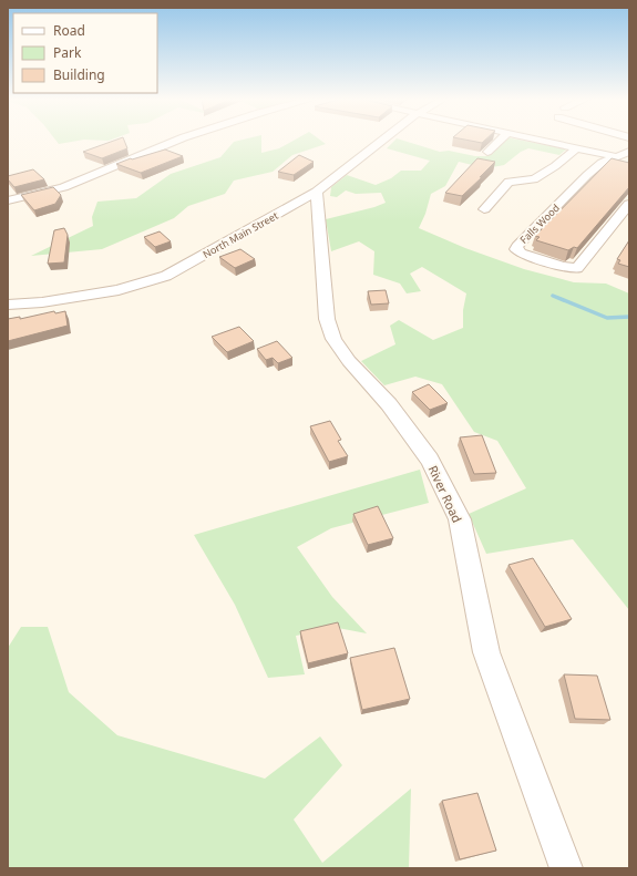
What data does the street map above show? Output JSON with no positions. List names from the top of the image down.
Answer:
{
  "streets": {
    "street": ["Falls Wood", "North Main Street", "River Road"]
  },
  "crossings": [
    ["North Main Street", "River Road"]
  ],
  "legend": ["Road", "Park", "Building"]
}
